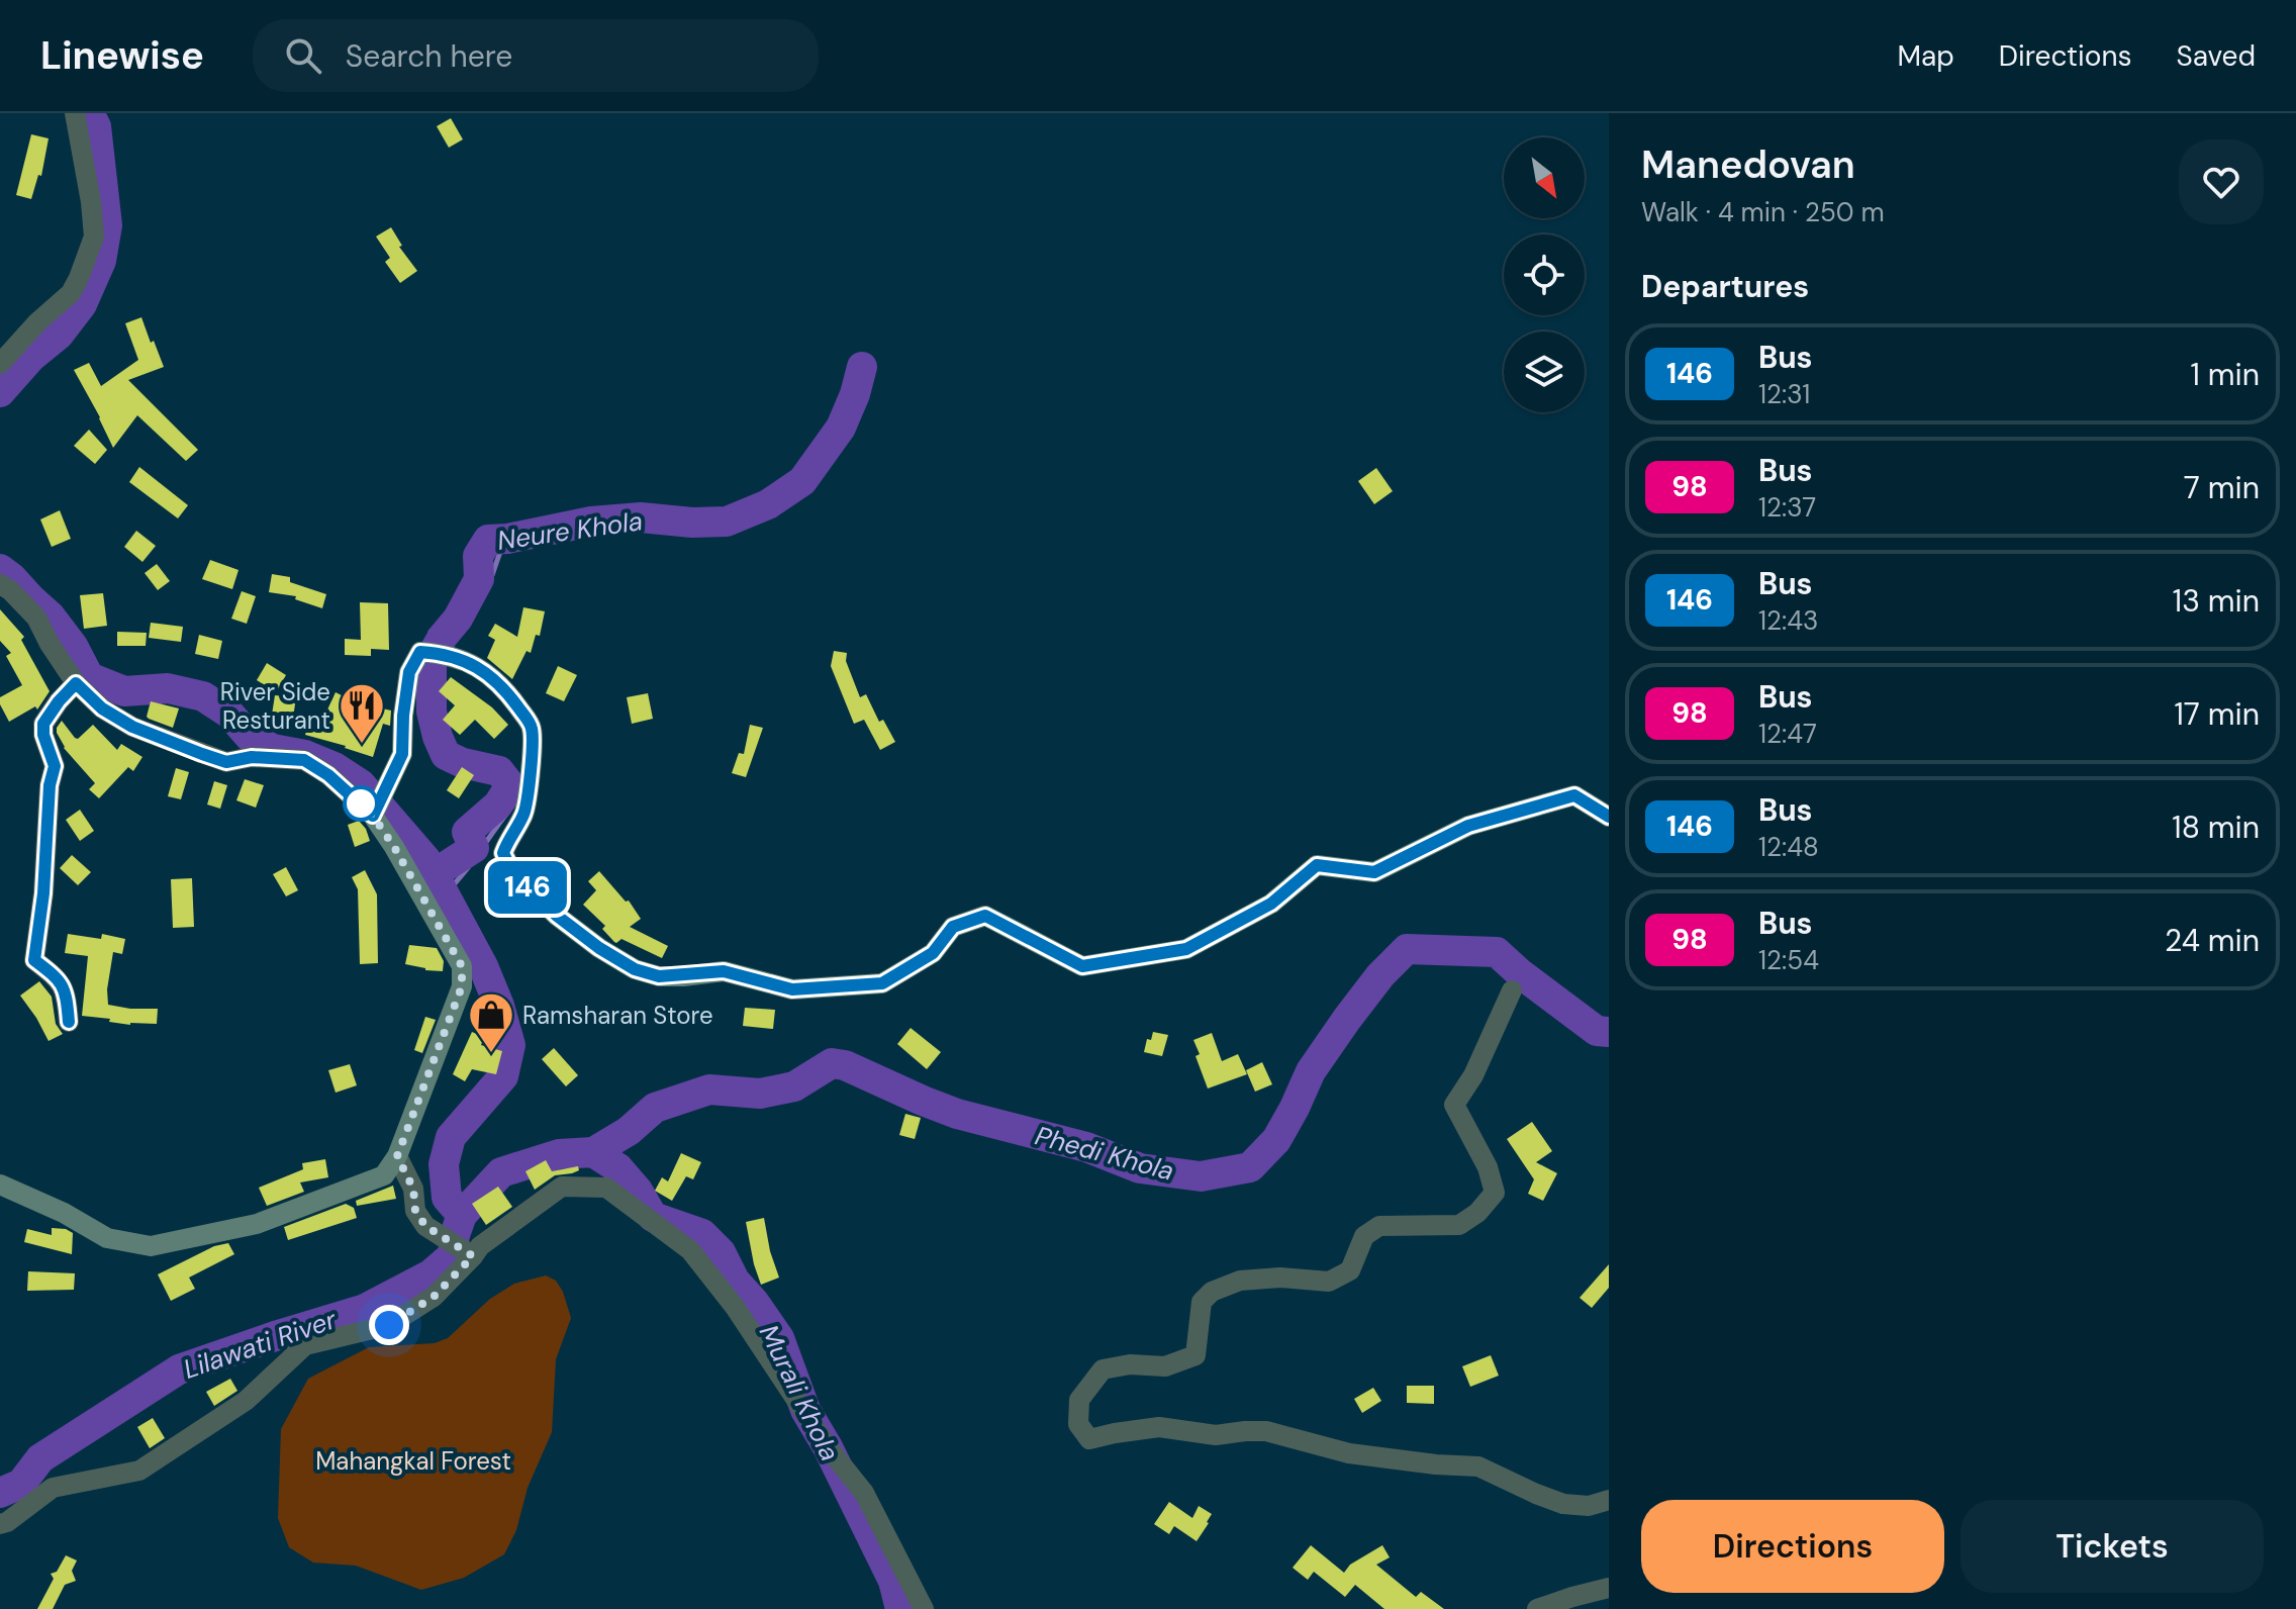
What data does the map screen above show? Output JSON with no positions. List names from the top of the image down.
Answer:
{
  "water": [
    "Neure Khola",
    "Phedi Khola",
    "Lilawati River",
    "Murali Khola"
  ],
  "parks": ["Mahangkal Forest"],
  "places": {
    "restaurant": ["River Side Resturant"],
    "shop": ["Ramsharan Store"]
  },
  "lines": ["bus line 146"],
  "north": "bottom right",
  "page": {
    "header": "Linewise",
    "search": "Search here",
    "nav": ["Map", "Directions", "Saved"],
    "on_map": "146",
    "heading": [
      ["Manedovan", "Walk · 4 min · 250 m"],
      "Departures"
    ],
    "list": [
      {
        "mark": "146",
        "name": "Bus",
        "note": "12:31",
        "value": "1 min"
      },
      {
        "mark": "98",
        "name": "Bus",
        "note": "12:37",
        "value": "7 min"
      },
      {
        "mark": "146",
        "name": "Bus",
        "note": "12:43",
        "value": "13 min"
      },
      {
        "mark": "98",
        "name": "Bus",
        "note": "12:47",
        "value": "17 min"
      },
      {
        "mark": "146",
        "name": "Bus",
        "note": "12:48",
        "value": "18 min"
      },
      {
        "mark": "98",
        "name": "Bus",
        "note": "12:54",
        "value": "24 min"
      }
    ],
    "buttons": ["Directions", "Tickets"]
  }
}
